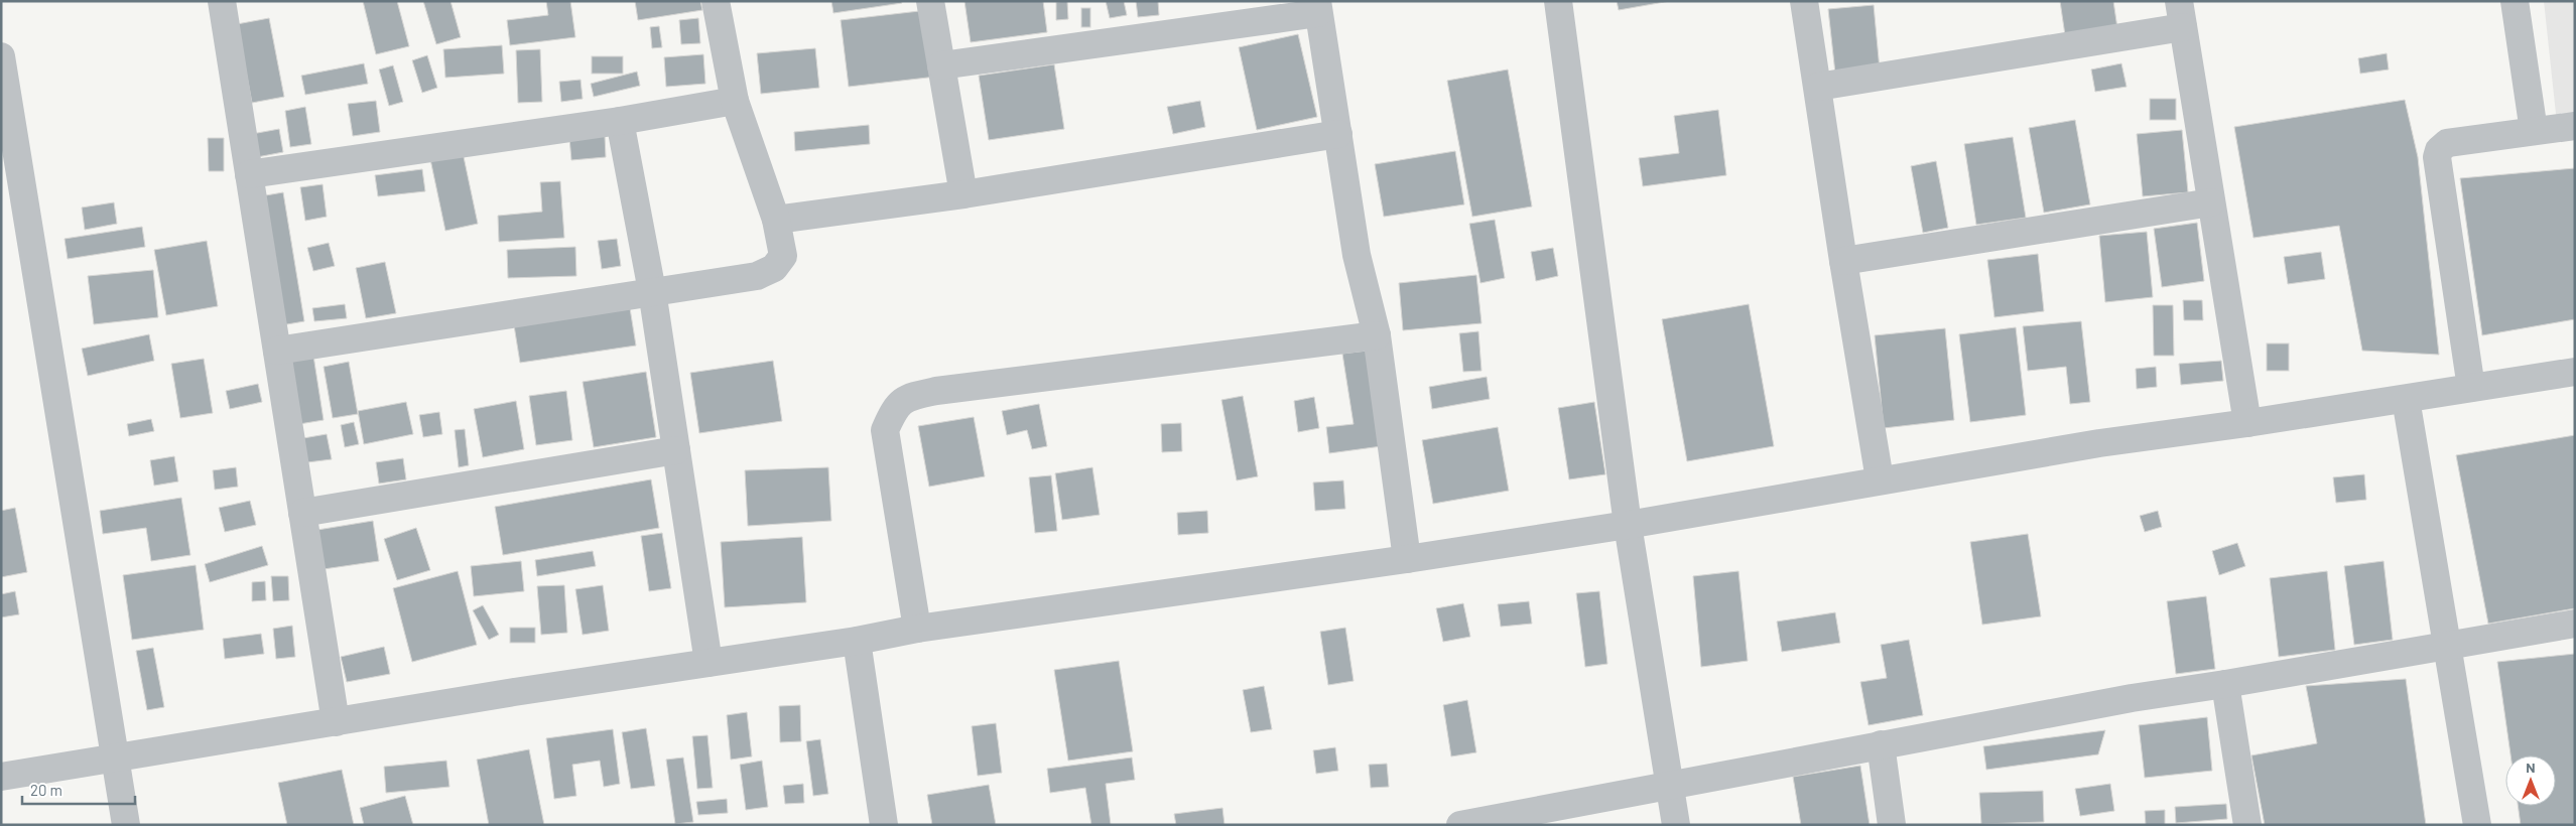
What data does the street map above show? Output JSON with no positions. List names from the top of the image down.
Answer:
{
  "scale_bar": "20 m",
  "north": "top"
}
